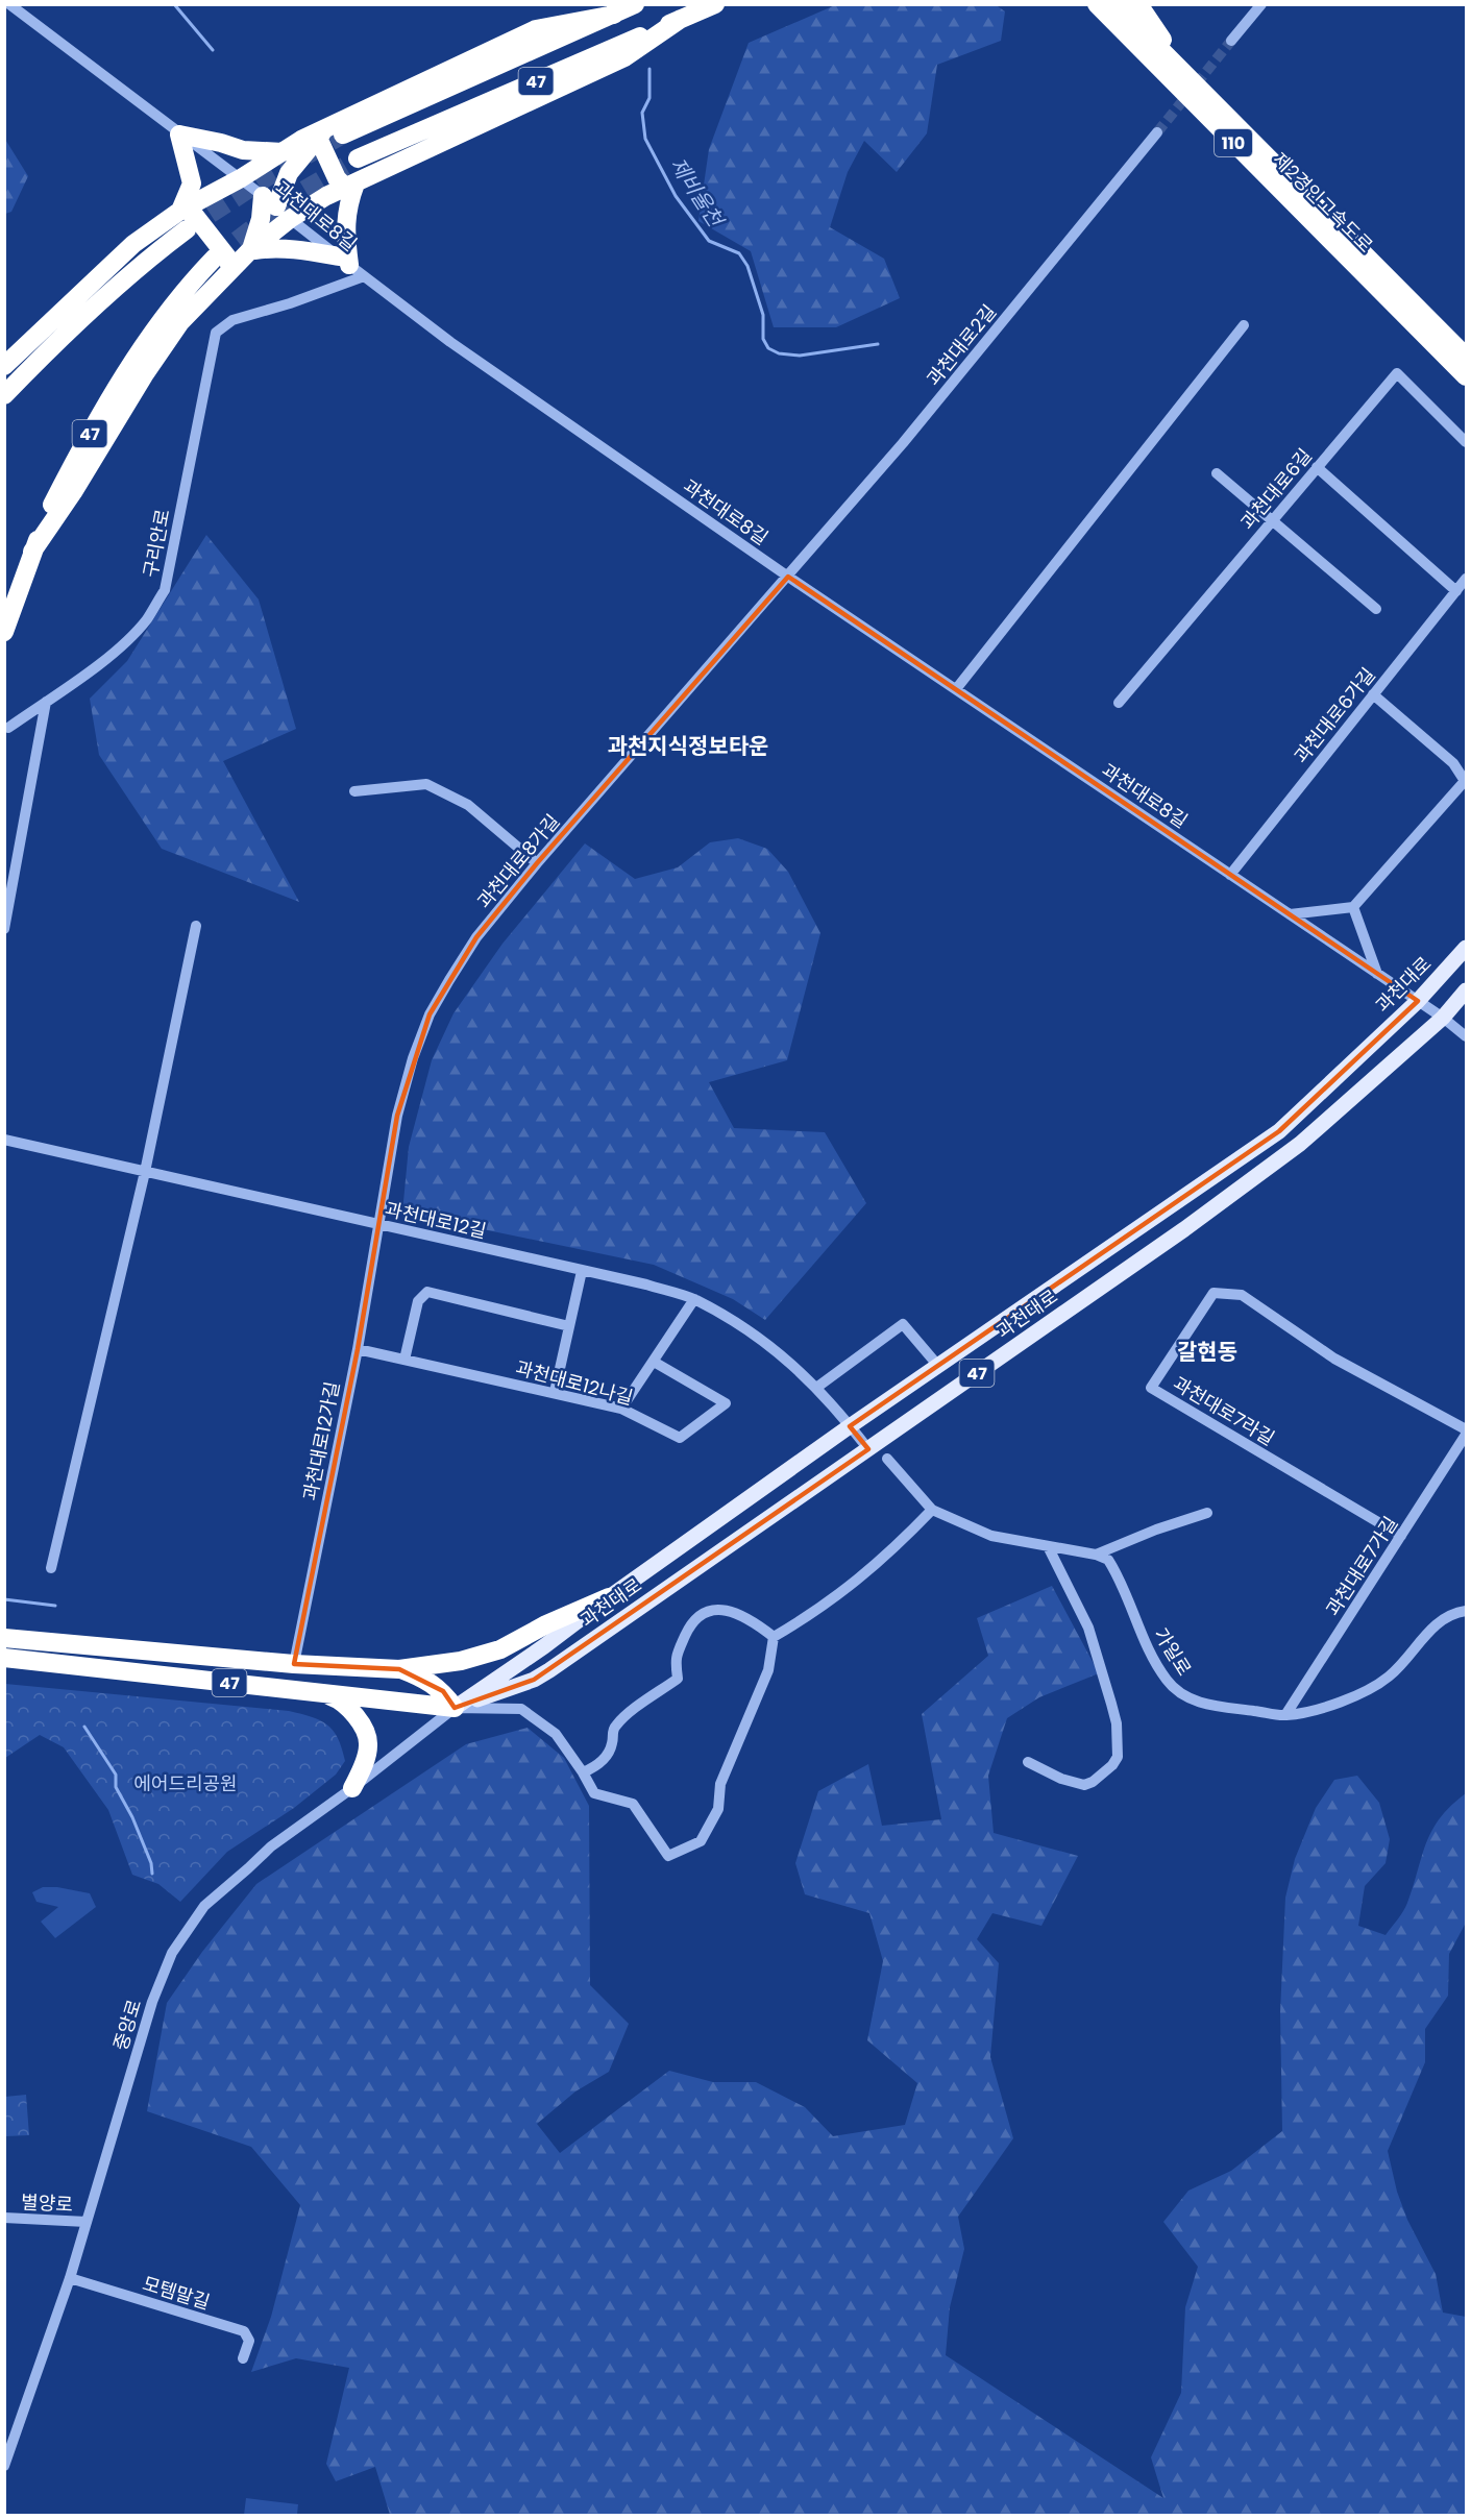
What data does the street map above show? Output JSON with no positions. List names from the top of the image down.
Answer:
{
  "streets": {
    "highway": ["47", "110", "제2경인고속도로"],
    "main road": ["과천대로"],
    "street": [
      "과천대로8길",
      "과천대로2길",
      "과천대로6길",
      "구리안로",
      "과천대로6가길",
      "과천대로8가길",
      "과천대로12길",
      "과천대로12나길",
      "과천대로7라길",
      "과천대로12가길",
      "과천대로7가길",
      "가일로",
      "중앙로",
      "별양로",
      "모템말길"
    ]
  },
  "crossings": [
    ["47", "과천대로"],
    ["47", "중앙로"],
    ["과천대로8길", "과천대로2길"],
    ["과천대로8길", "구리안로"],
    ["과천대로8길", "과천대로6가길"],
    ["과천대로8길", "과천대로8가길"],
    ["과천대로8길", "과천대로"],
    ["과천대로2길", "과천대로8가길"],
    ["과천대로8가길", "과천대로12길"],
    ["과천대로8가길", "과천대로12가길"],
    ["과천대로", "과천대로12길"],
    ["과천대로", "중앙로"],
    ["과천대로12길", "과천대로12가길"],
    ["과천대로12나길", "과천대로12가길"],
    ["과천대로7라길", "과천대로7가길"],
    ["과천대로7가길", "가일로"],
    ["중앙로", "별양로"],
    ["중앙로", "모템말길"]
  ],
  "districts": ["과천지식정보타운", "갈현동"],
  "water": ["제비울천"],
  "parks": ["에어드리공원"]
}
